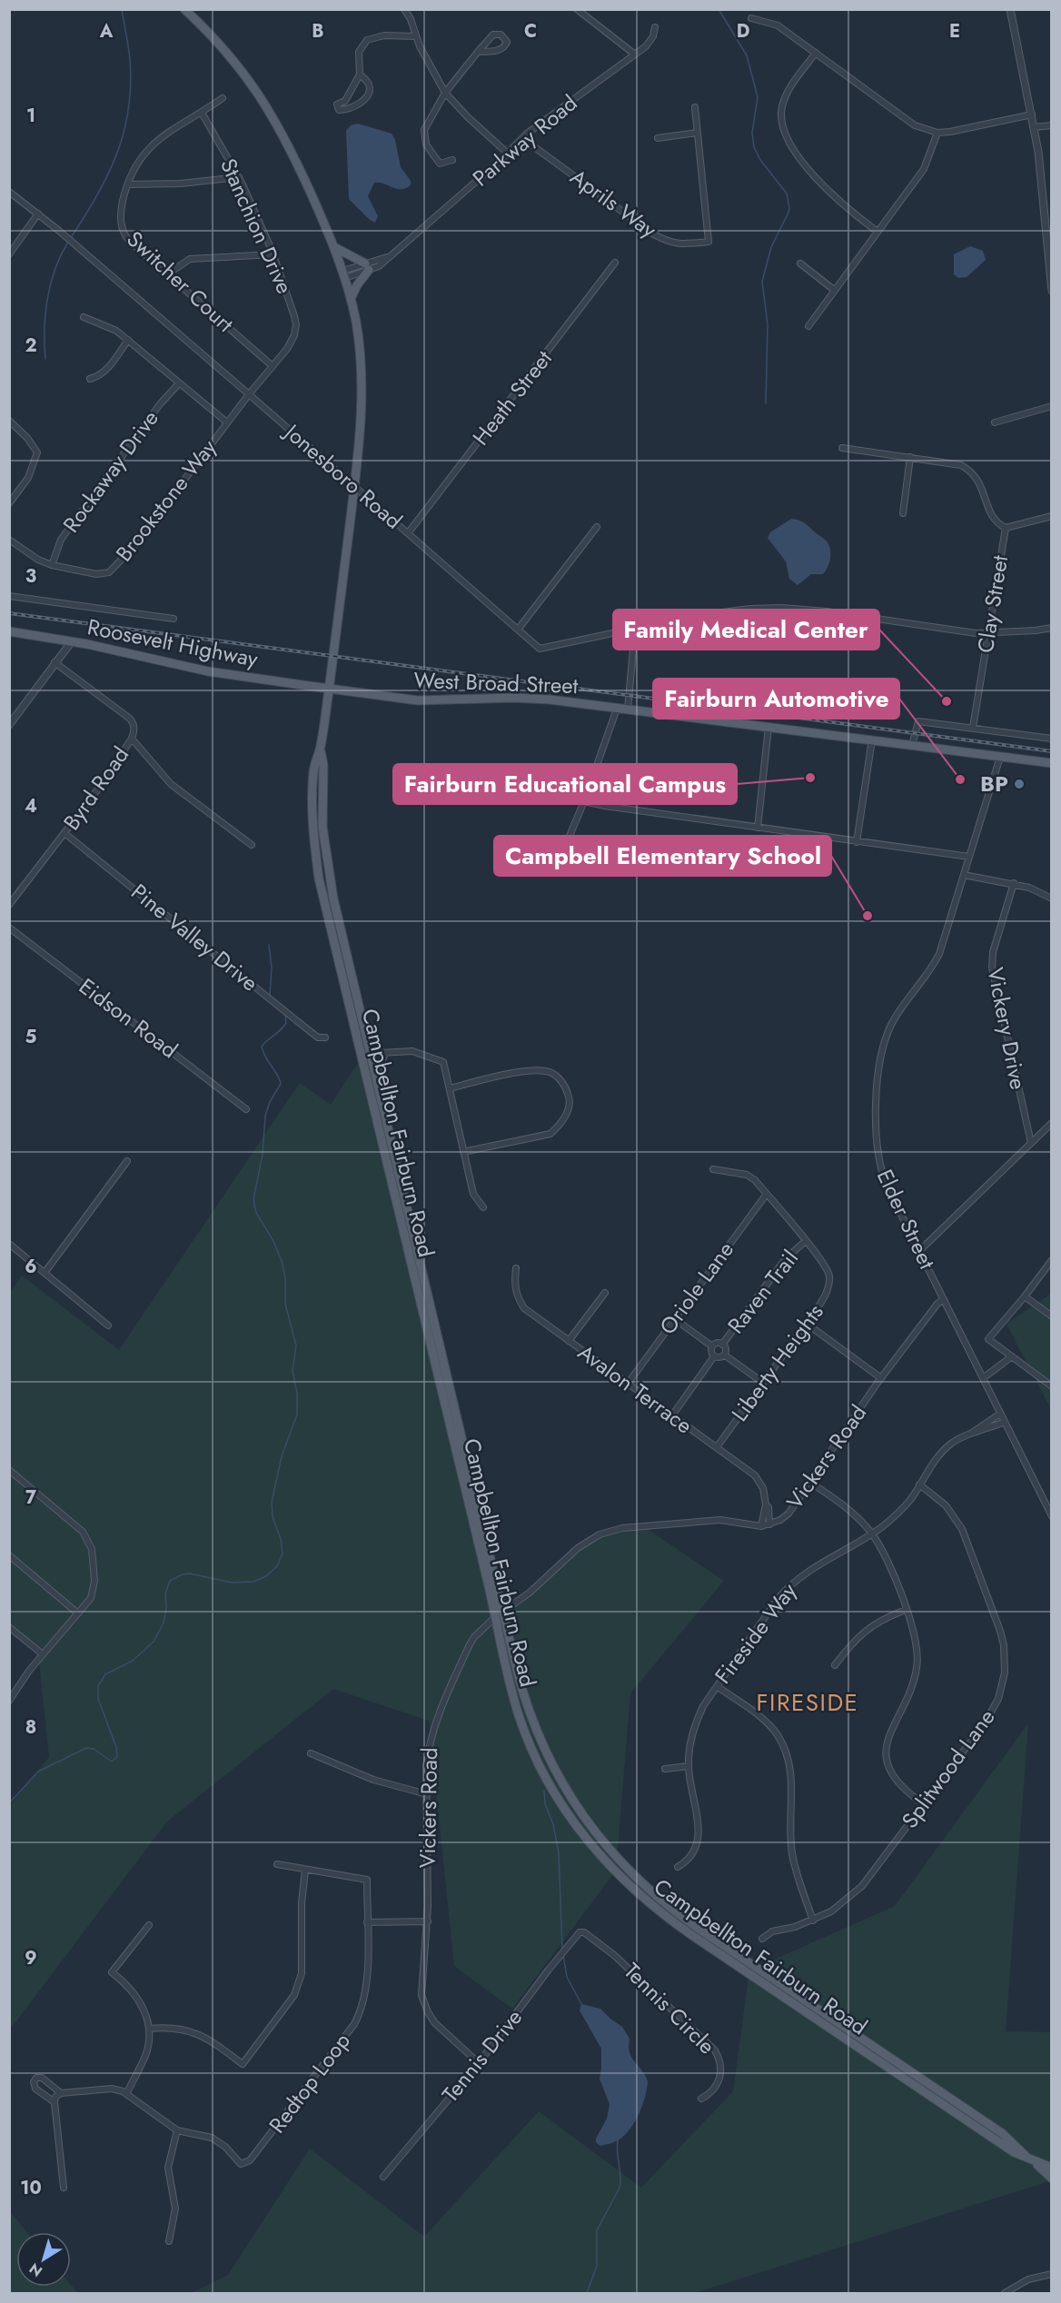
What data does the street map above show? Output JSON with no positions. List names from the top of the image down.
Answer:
{
  "streets": {
    "main road": ["Roosevelt Highway", "West Broad Street", "Campbellton Fairburn Road"],
    "street": [
      "Parkway Road",
      "Aprils Way",
      "Stanchion Drive",
      "Switcher Court",
      "Heath Street",
      "Rockaway Drive",
      "Jonesboro Road",
      "Brookstone Way",
      "Clay Street",
      "Byrd Road",
      "Pine Valley Drive",
      "Eidson Road",
      "Vickery Drive",
      "Elder Street",
      "Oriole Lane",
      "Raven Trail",
      "Liberty Heights",
      "Avalon Terrace",
      "Vickers Road",
      "Fireside Way",
      "Splitwood Lane",
      "Tennis Circle",
      "Tennis Drive",
      "Redtop Loop"
    ]
  },
  "crossings": [
    ["Parkway Road", "Aprils Way"],
    ["Parkway Road", "Campbellton Fairburn Road"],
    ["Stanchion Drive", "Switcher Court"],
    ["Stanchion Drive", "Jonesboro Road"],
    ["Stanchion Drive", "Brookstone Way"],
    ["Heath Street", "Jonesboro Road"],
    ["Rockaway Drive", "Brookstone Way"],
    ["Jonesboro Road", "Brookstone Way"],
    ["Jonesboro Road", "Campbellton Fairburn Road"],
    ["Roosevelt Highway", "West Broad Street"],
    ["Roosevelt Highway", "Campbellton Fairburn Road"],
    ["West Broad Street", "Campbellton Fairburn Road"],
    ["West Broad Street", "Elder Street"],
    ["Byrd Road", "Pine Valley Drive"],
    ["Campbellton Fairburn Road", "Vickers Road"],
    ["Elder Street", "Vickers Road"],
    ["Elder Street", "Fireside Way"],
    ["Oriole Lane", "Liberty Heights"],
    ["Oriole Lane", "Avalon Terrace"],
    ["Raven Trail", "Liberty Heights"],
    ["Raven Trail", "Avalon Terrace"],
    ["Liberty Heights", "Avalon Terrace"],
    ["Avalon Terrace", "Vickers Road"],
    ["Vickers Road", "Tennis Drive"],
    ["Fireside Way", "Splitwood Lane"],
    ["Tennis Circle", "Tennis Drive"]
  ],
  "districts": ["FIRESIDE"],
  "places": [
    "Family Medical Center",
    "Fairburn Educational Campus",
    "Fairburn Automotive",
    "BP",
    "Campbell Elementary School"
  ],
  "north": "bottom left",
  "grid": {
    "columns": [
      "A",
      "B",
      "C",
      "D",
      "E"
    ],
    "rows": [
      "1",
      "2",
      "3",
      "4",
      "5",
      "6",
      "7",
      "8",
      "9",
      "10"
    ]
  }
}
